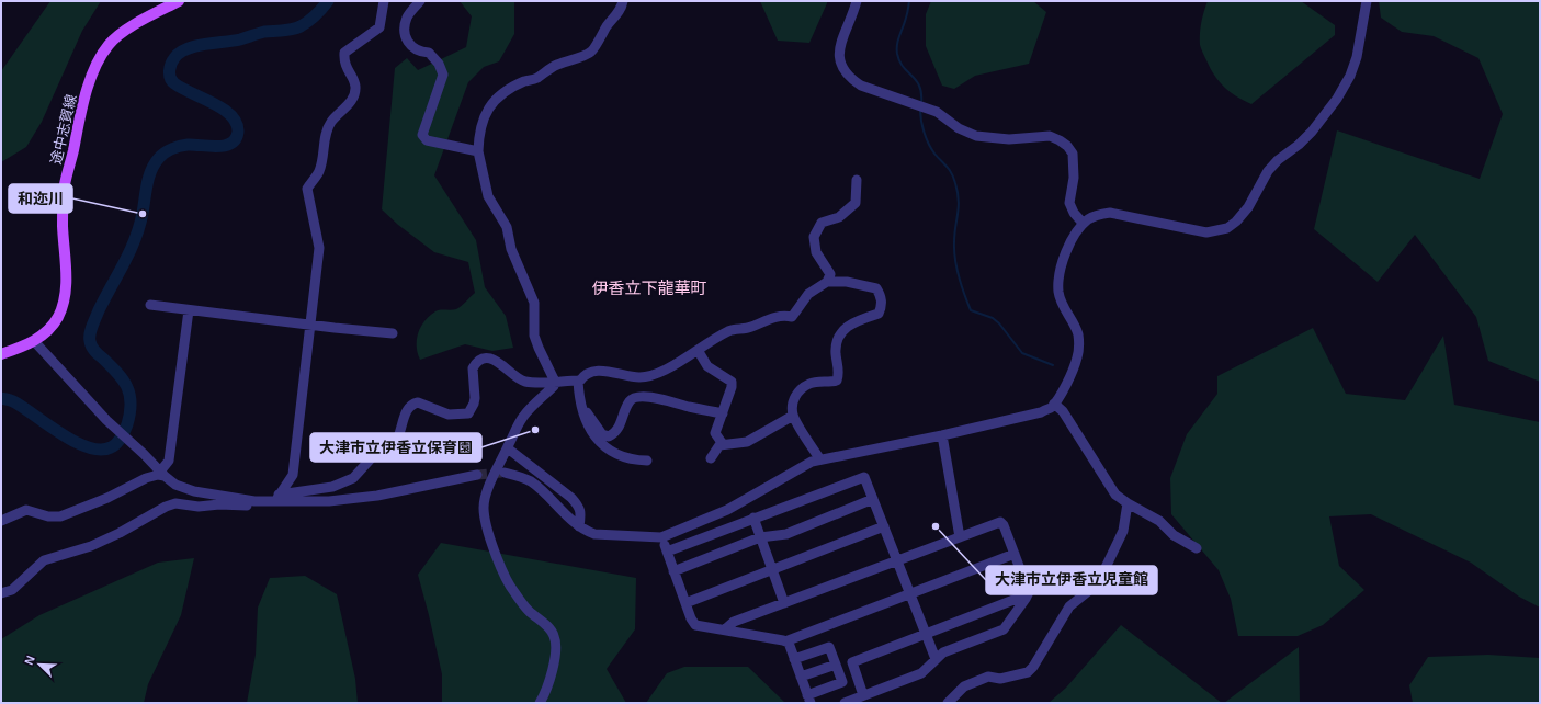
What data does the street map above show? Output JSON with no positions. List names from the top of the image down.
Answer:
{
  "streets": {
    "main road": ["途中志賀線"]
  },
  "districts": ["伊香立下龍華町"],
  "places": ["和迩川", "大津市立伊香立保育園", "大津市立伊香立児童館"],
  "north": "top left"
}
